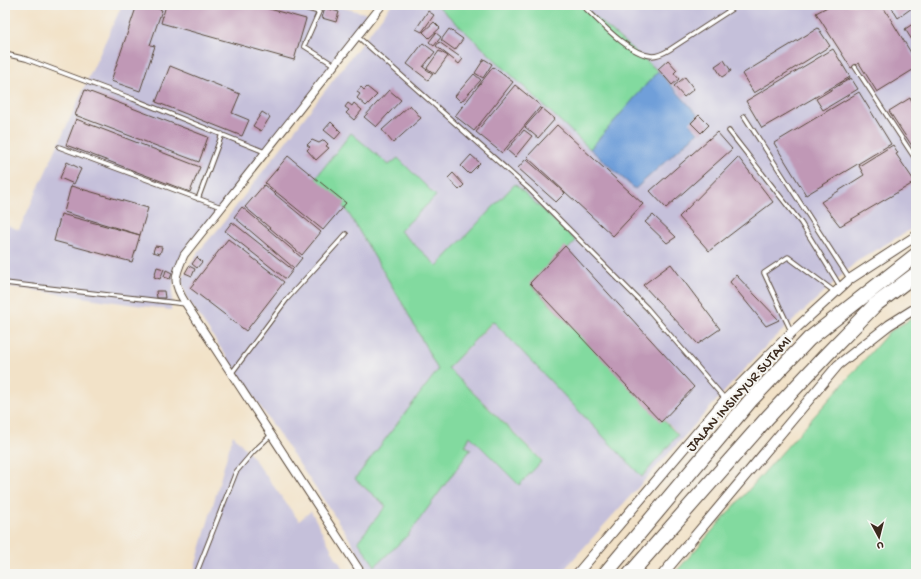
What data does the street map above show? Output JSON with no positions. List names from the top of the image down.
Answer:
{
  "streets": {
    "highway": ["JALAN INSINYUR SUTAMI"]
  },
  "north": "bottom"
}
